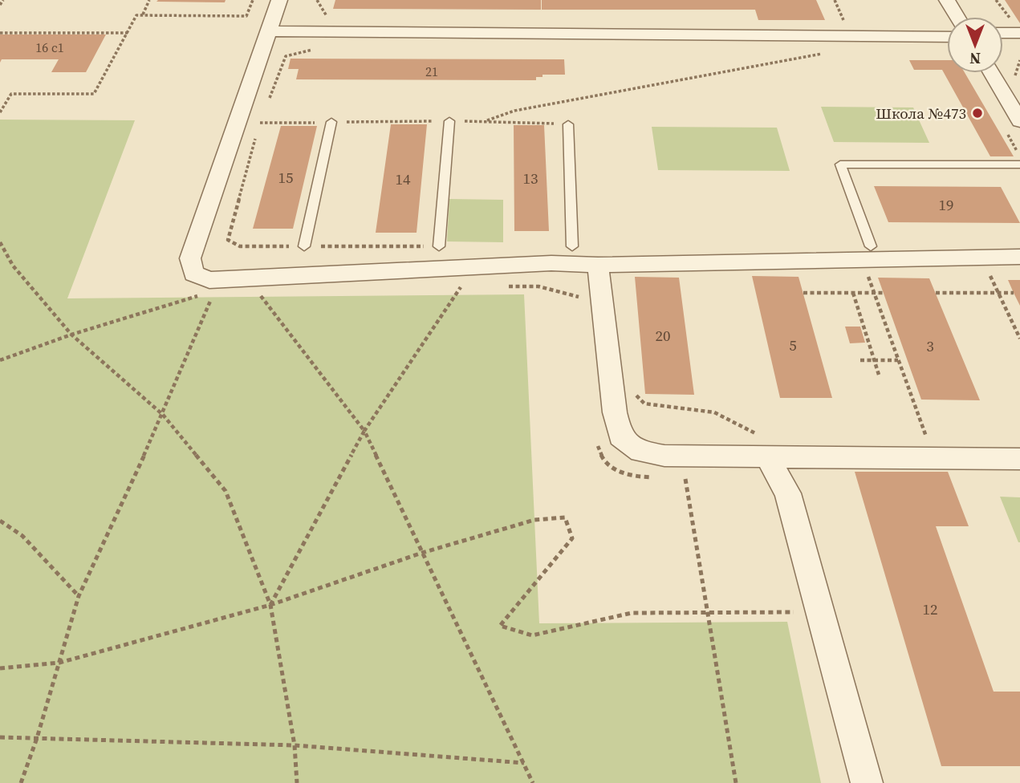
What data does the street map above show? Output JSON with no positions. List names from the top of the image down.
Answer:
{
  "places": ["Школа №473"],
  "house_numbers": [
    "16 с1",
    "21",
    "15",
    "13",
    "14",
    "19",
    "20",
    "5",
    "3",
    "12"
  ],
  "north": "bottom"
}
